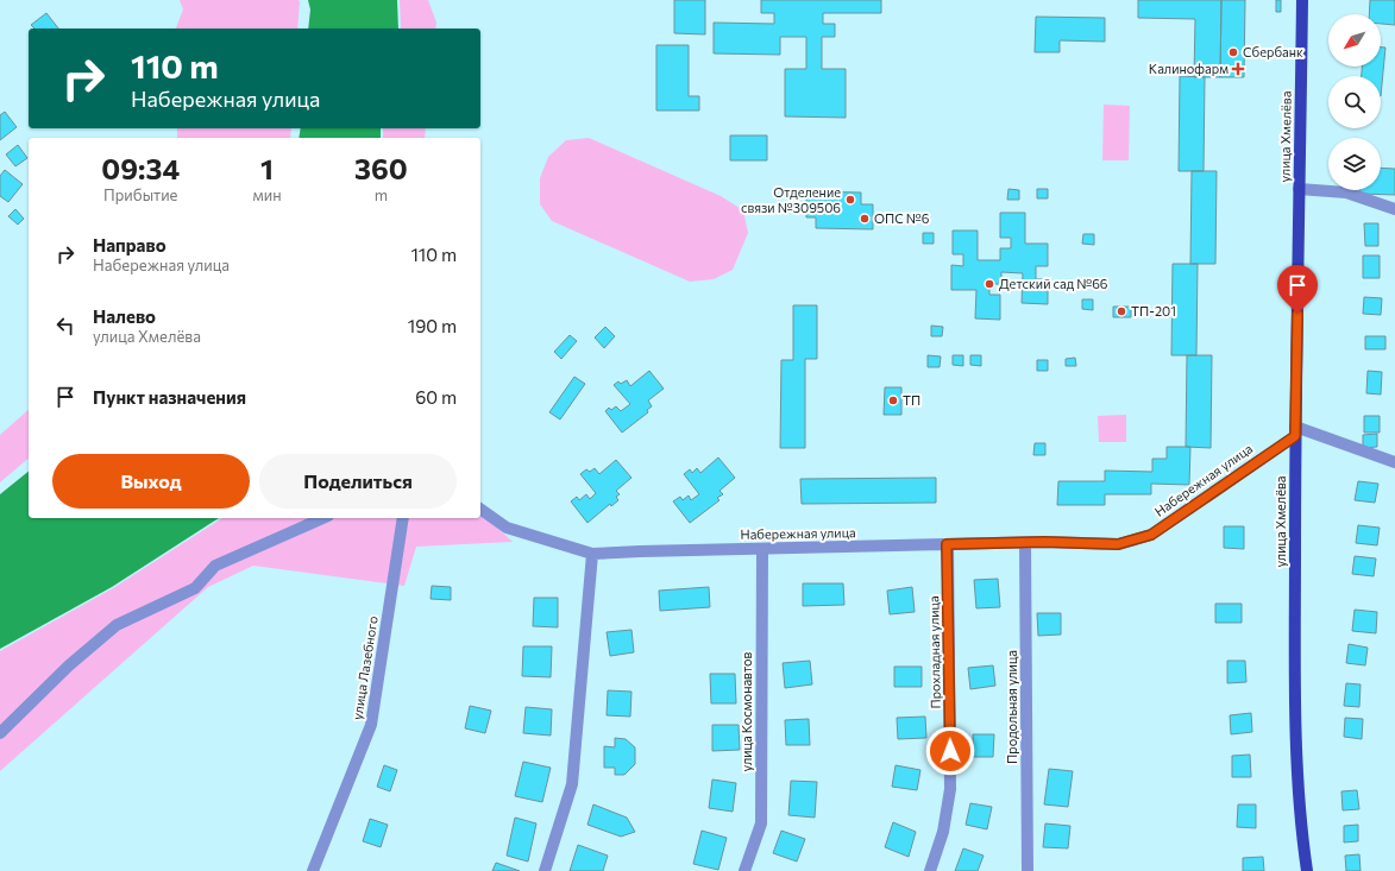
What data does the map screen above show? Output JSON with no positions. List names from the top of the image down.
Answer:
{
  "streets": {
    "main road": ["улица Хмелёва"],
    "street": [
      "Набережная улица",
      "Прохладная улица",
      "улица Лазебного",
      "Продольная улица",
      "улица Космонавтов"
    ]
  },
  "crossings": [
    ["улица Хмелёва", "Набережная улица"],
    ["Набережная улица", "Прохладная улица"],
    ["Набережная улица", "Продольная улица"],
    ["Набережная улица", "улица Космонавтов"]
  ],
  "places": {
    "other": [
      "Сбербанк",
      "Отделение связи №309506",
      "ОПС №6",
      "Детский сад №66",
      "ТП-201",
      "ТП"
    ],
    "health": ["Калинофарм"]
  },
  "north": "bottom left",
  "page": {
    "turn": ["110 m", "Набережная улица"],
    "eta": [
      "09:34",
      "Прибытие",
      "1",
      "мин",
      "360",
      "m"
    ],
    "list": [
      {
        "name": "Направо",
        "note": "Набережная улица",
        "value": "110 m"
      },
      {
        "name": "Налево",
        "note": "улица Хмелёва",
        "value": "190 m"
      },
      {
        "name": "Пункт назначения",
        "value": "60 m"
      }
    ],
    "buttons": ["Выход", "Поделиться"]
  }
}
